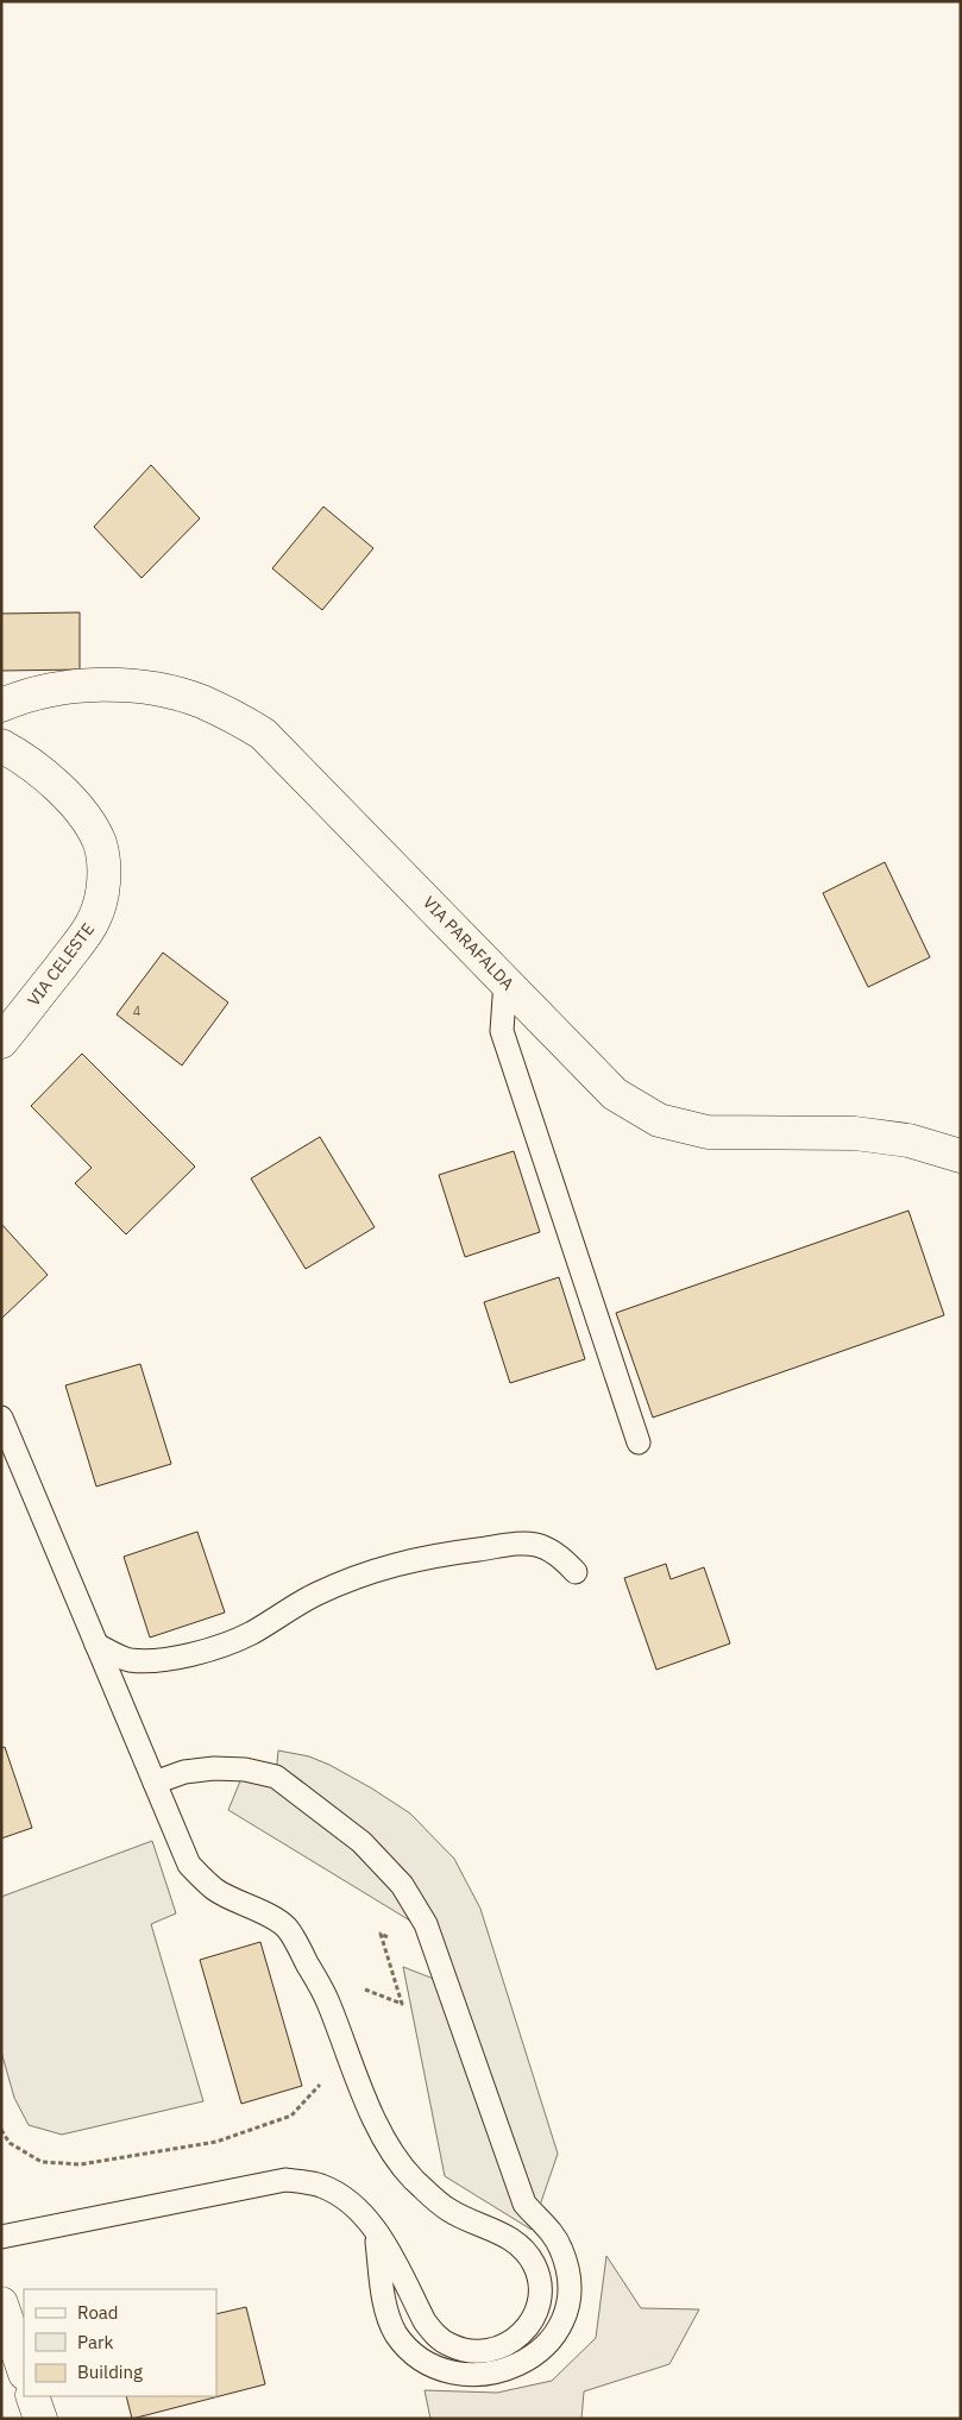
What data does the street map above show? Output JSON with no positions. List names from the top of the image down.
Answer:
{
  "streets": {
    "street": ["VIA PARAFALDA", "VIA CELESTE"]
  },
  "house_numbers": ["4"],
  "legend": ["Road", "Park", "Building"]
}
